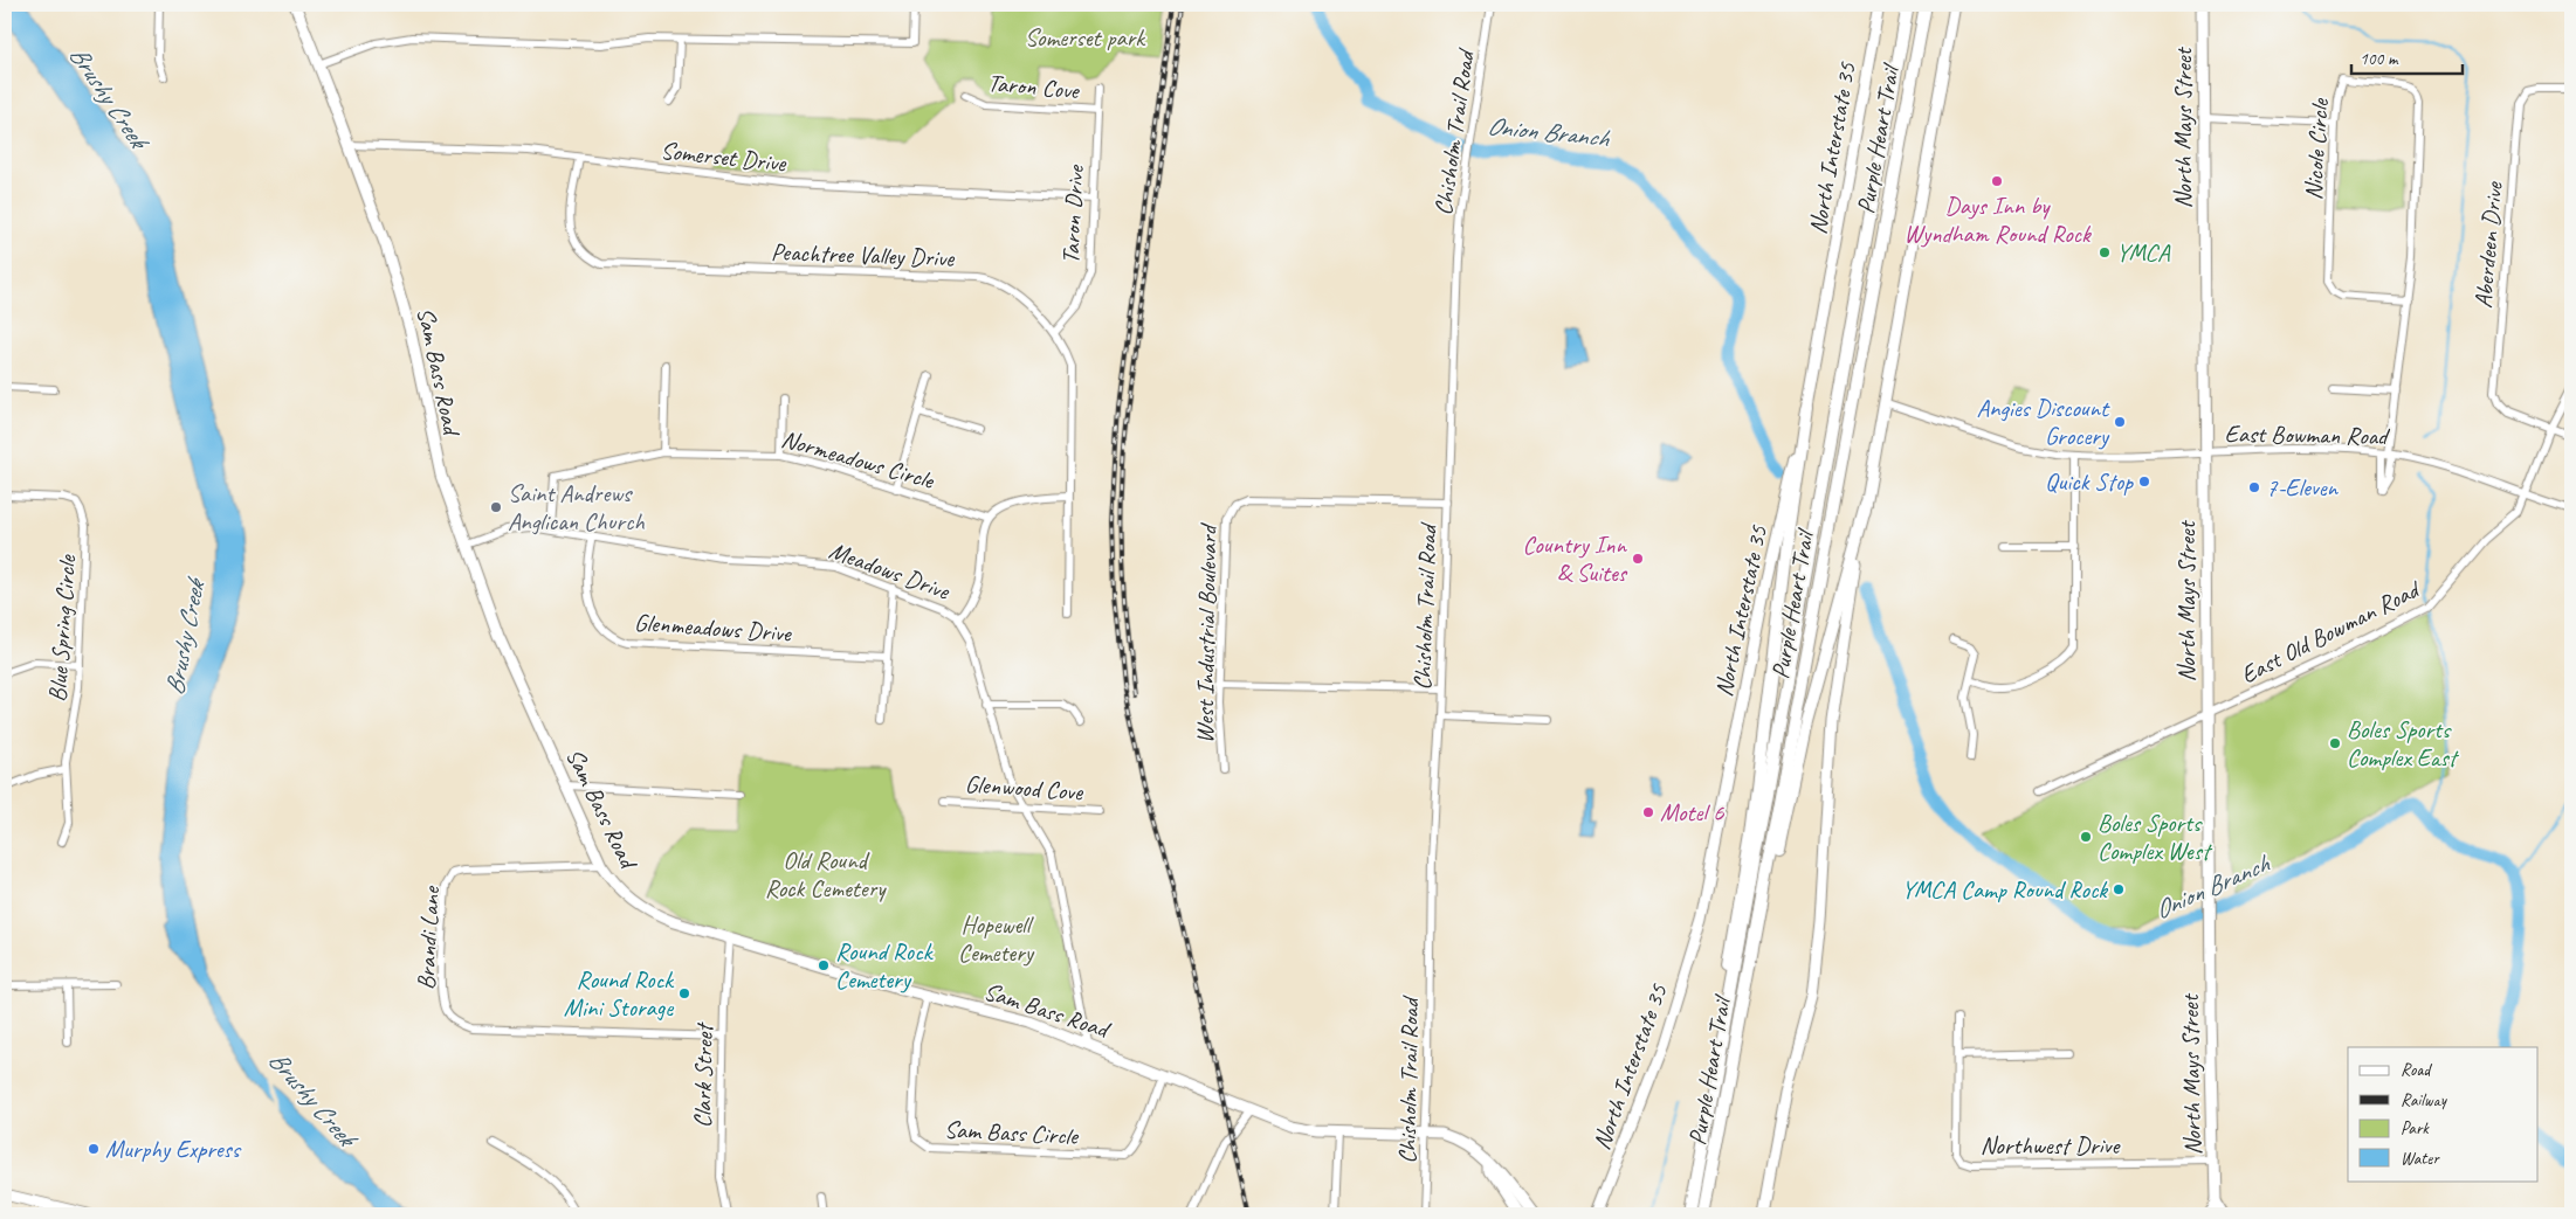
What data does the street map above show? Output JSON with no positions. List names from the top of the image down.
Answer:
{
  "streets": {
    "highway": ["Purple Heart Trail"],
    "main road": ["North Mays Street", "North Interstate 35", "Sam Bass Road"],
    "street": [
      "Taron Cove",
      "Chisholm Trail Road",
      "Nicole Circle",
      "Somerset Drive",
      "Taron Drive",
      "Aberdeen Drive",
      "Peachtree Valley Drive",
      "East Bowman Road",
      "Normeadows Circle",
      "Meadows Drive",
      "Glenmeadows Drive",
      "Blue Spring Circle",
      "East Old Bowman Road",
      "West Industrial Boulevard",
      "Glenwood Cove",
      "Brandi Lane",
      "Clark Street",
      "Sam Bass Circle",
      "Northwest Drive"
    ]
  },
  "crossings": [
    ["Taron Cove", "Taron Drive"],
    ["North Mays Street", "East Bowman Road"],
    ["North Mays Street", "East Old Bowman Road"],
    ["North Mays Street", "Northwest Drive"],
    ["Chisholm Trail Road", "Sam Bass Road"],
    ["Chisholm Trail Road", "West Industrial Boulevard"],
    ["Nicole Circle", "East Bowman Road"],
    ["Somerset Drive", "Taron Drive"],
    ["Somerset Drive", "Peachtree Valley Drive"],
    ["Somerset Drive", "Sam Bass Road"],
    ["Taron Drive", "Peachtree Valley Drive"],
    ["Aberdeen Drive", "East Old Bowman Road"],
    ["Sam Bass Road", "Meadows Drive"],
    ["Sam Bass Road", "Brandi Lane"],
    ["Sam Bass Road", "Clark Street"],
    ["Sam Bass Road", "Sam Bass Circle"],
    ["East Bowman Road", "East Old Bowman Road"],
    ["Normeadows Circle", "Meadows Drive"],
    ["Meadows Drive", "Glenmeadows Drive"],
    ["Meadows Drive", "Glenwood Cove"],
    ["Brandi Lane", "Clark Street"]
  ],
  "water": ["Brushy Creek", "Onion Branch"],
  "parks": ["Somerset park", "Old Round Rock Cemetery", "Hopewell Cemetery"],
  "places": [
    "Days Inn by Wyndham Round Rock",
    "YMCA",
    "Angies Discount Grocery",
    "Quick Stop",
    "7-Eleven",
    "Saint Andrews Anglican Church",
    "Country Inn & Suites",
    "Boles Sports Complex East",
    "Motel 6",
    "Boles Sports Complex West",
    "YMCA Camp Round Rock",
    "Round Rock Cemetery",
    "Round Rock Mini Storage",
    "Murphy Express"
  ],
  "legend": [
    "Road",
    "Railway",
    "Park",
    "Water"
  ],
  "scale_bar": "100 m"
}
